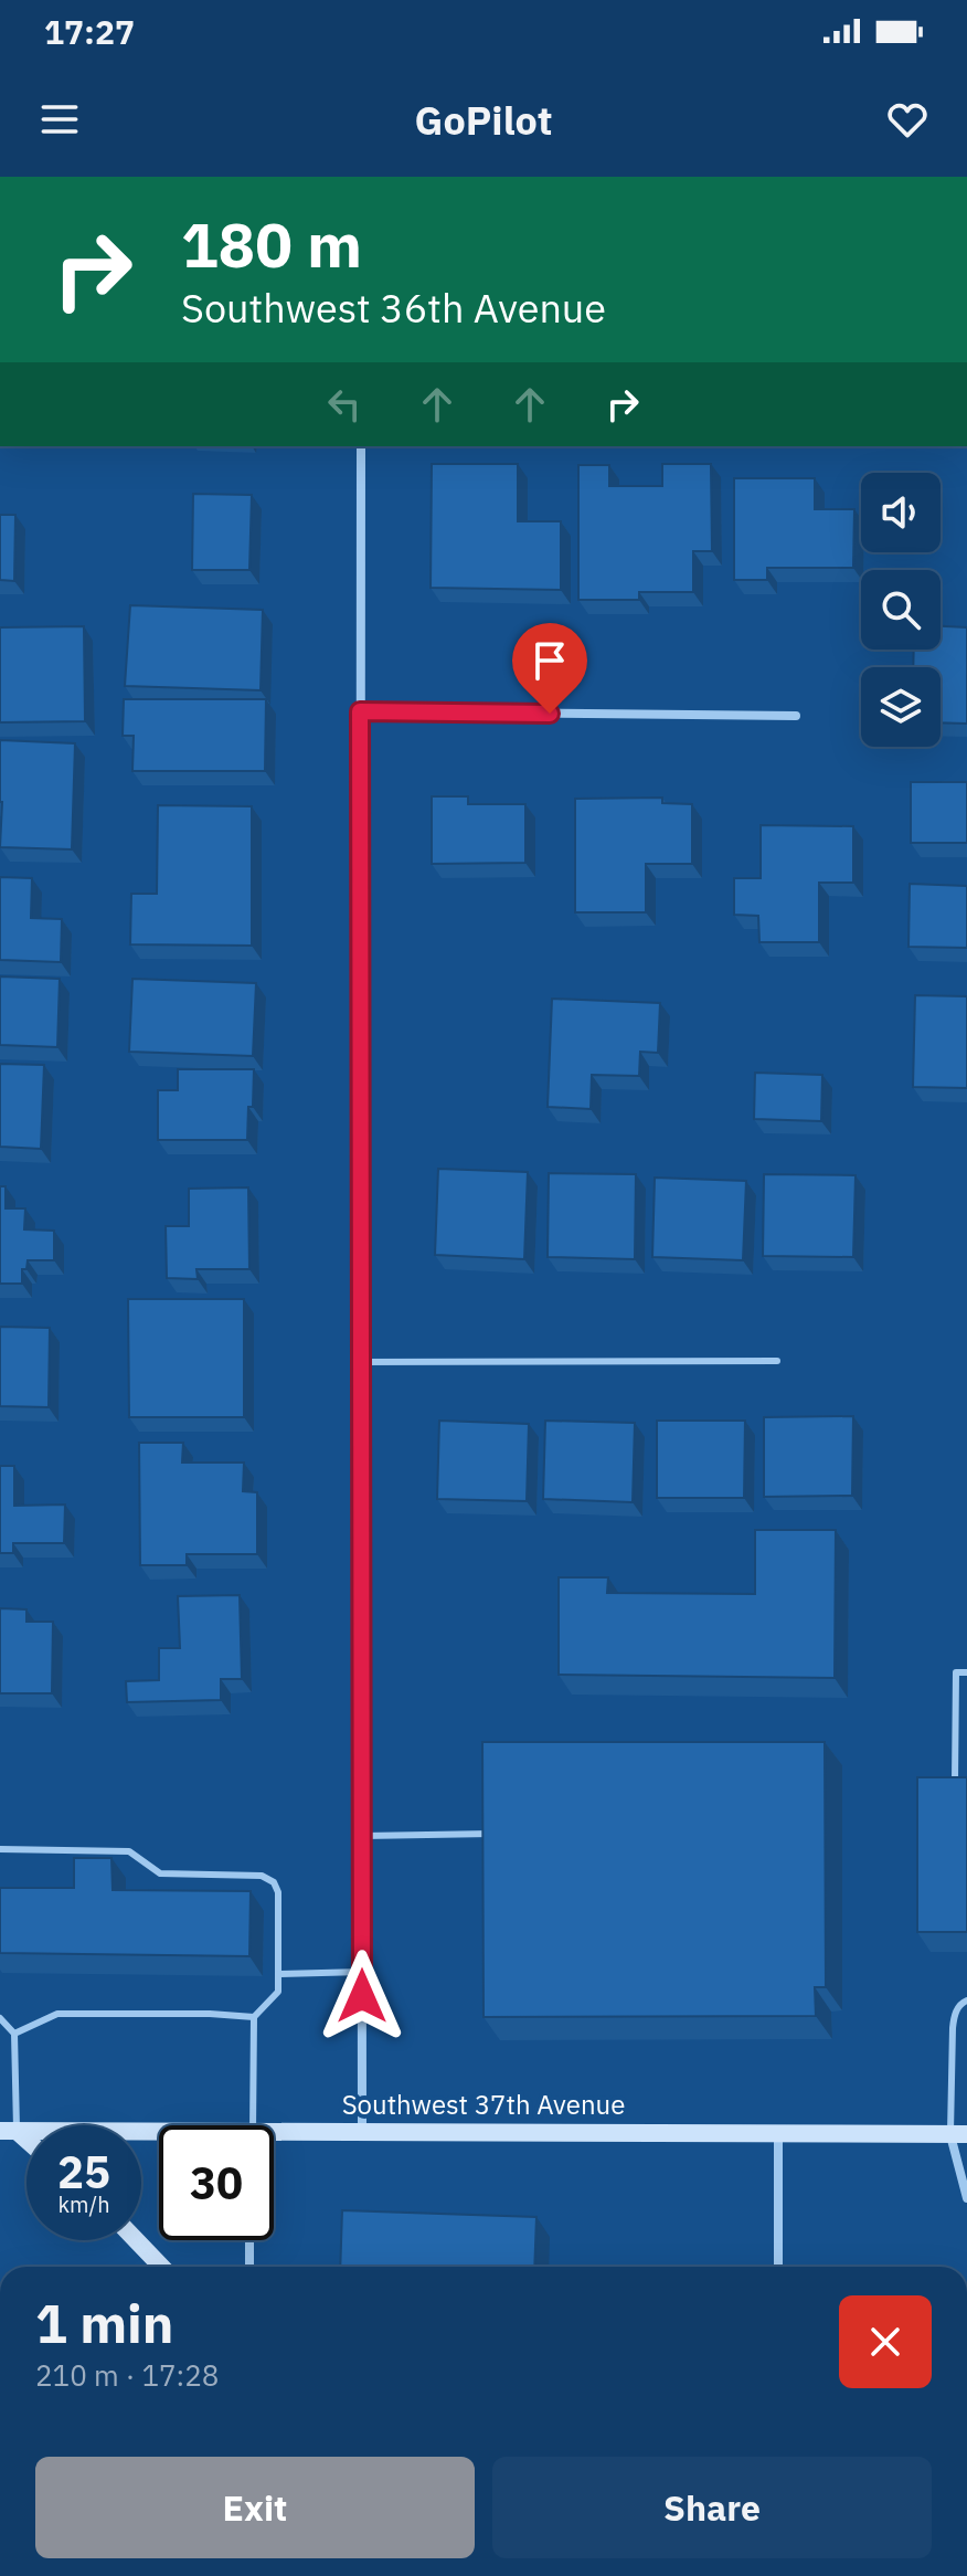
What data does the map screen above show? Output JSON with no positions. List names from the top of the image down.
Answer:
{
  "streets": {
    "main road": ["Southwest 37th Avenue"]
  },
  "page": {
    "status": "17:27",
    "header": "GoPilot",
    "turn": ["180 m", "Southwest 36th Avenue"],
    "speed": "25 km/h",
    "limit": "30",
    "heading": ["1 min", "210 m · 17:28"],
    "buttons": ["Exit", "Share"]
  }
}
